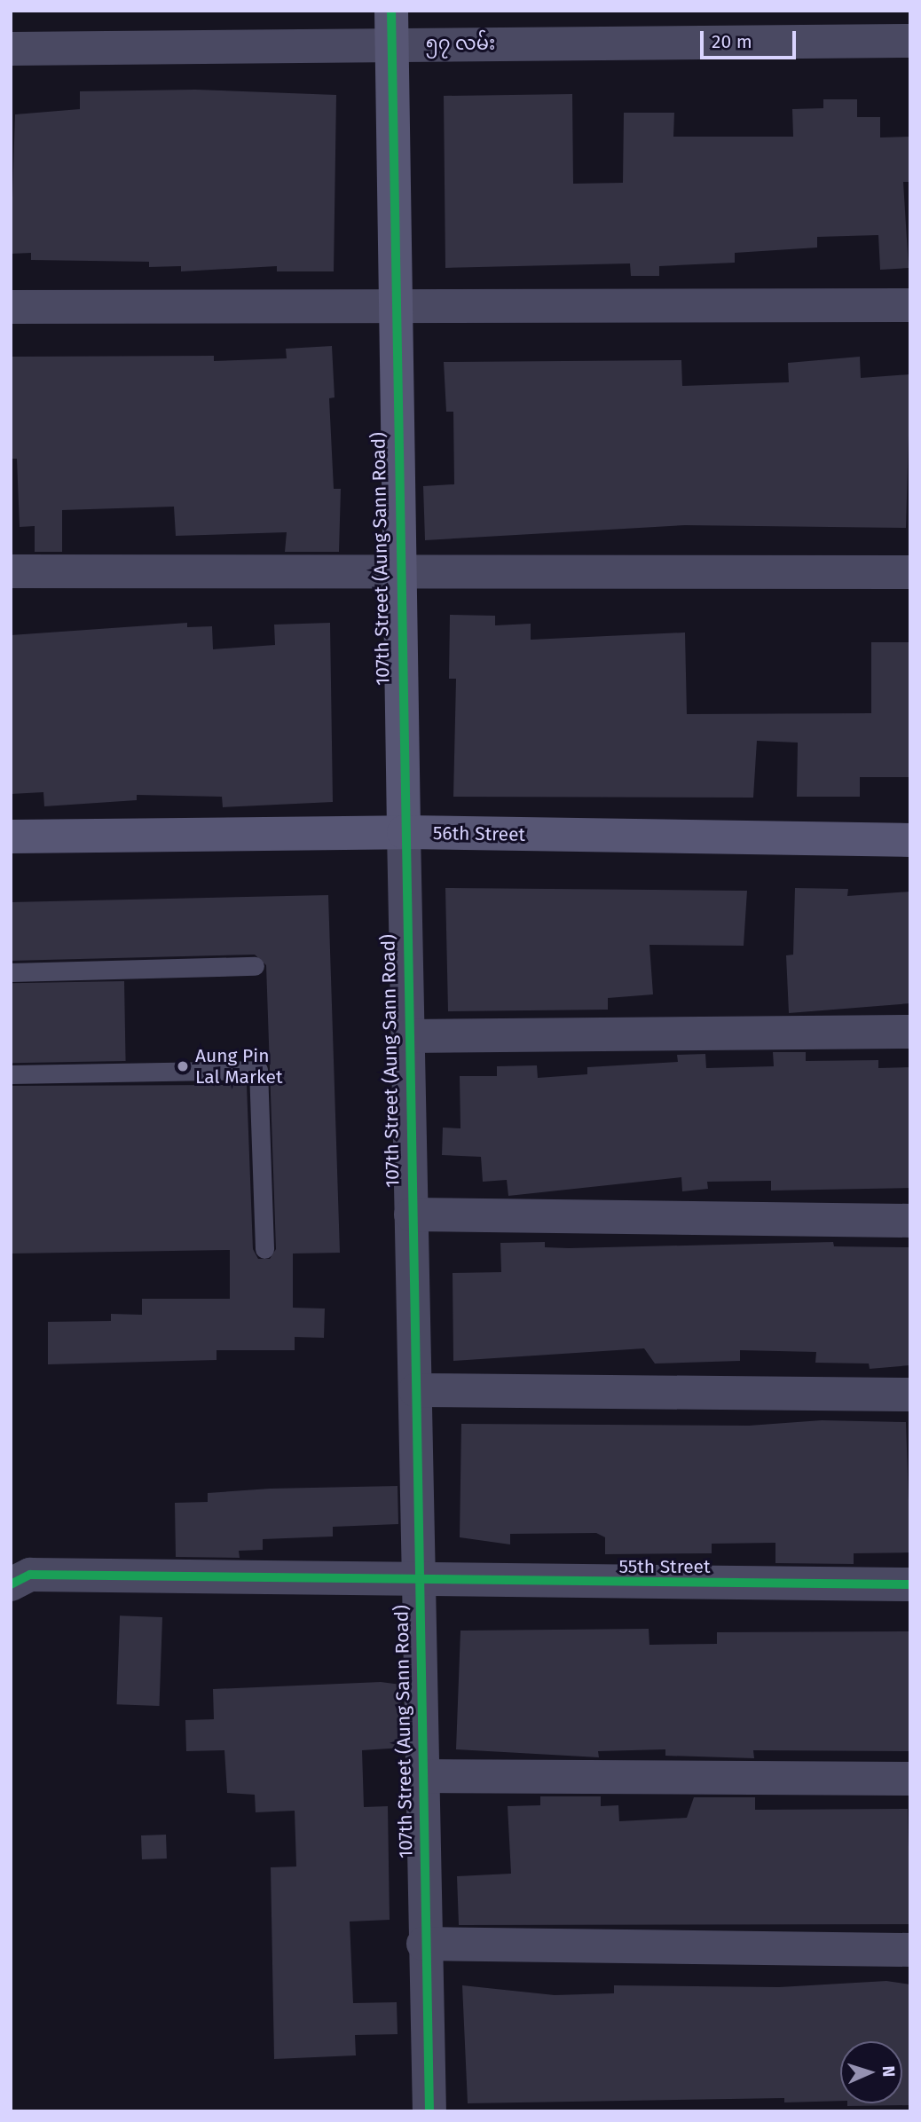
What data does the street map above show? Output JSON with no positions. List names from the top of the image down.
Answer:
{
  "streets": {
    "street": [
      "၅၇ လမ်း",
      "107th Street (Aung Sann Road)",
      "56th Street",
      "55th Street"
    ]
  },
  "crossings": [
    ["၅၇ လမ်း", "107th Street (Aung Sann Road)"],
    ["107th Street (Aung Sann Road)", "56th Street"],
    ["107th Street (Aung Sann Road)", "55th Street"]
  ],
  "places": ["Aung Pin Lal Market"],
  "scale_bar": "20 m",
  "north": "right"
}
